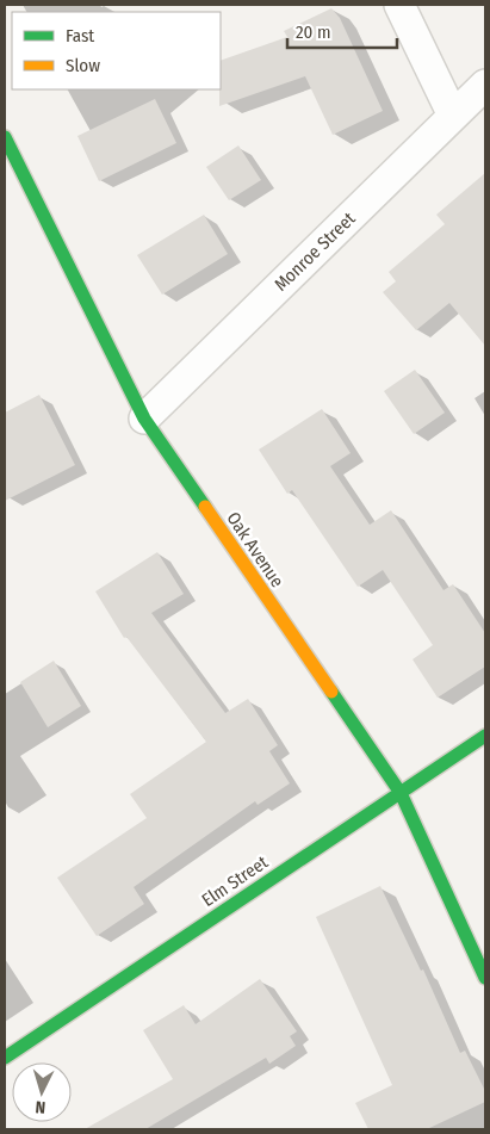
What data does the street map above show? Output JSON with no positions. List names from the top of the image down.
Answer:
{
  "streets": {
    "street": ["Monroe Street", "Oak Avenue", "Elm Street"]
  },
  "crossings": [
    ["Monroe Street", "Oak Avenue"],
    ["Oak Avenue", "Elm Street"]
  ],
  "legend": ["Fast", "Slow"],
  "scale_bar": "20 m",
  "north": "bottom"
}
